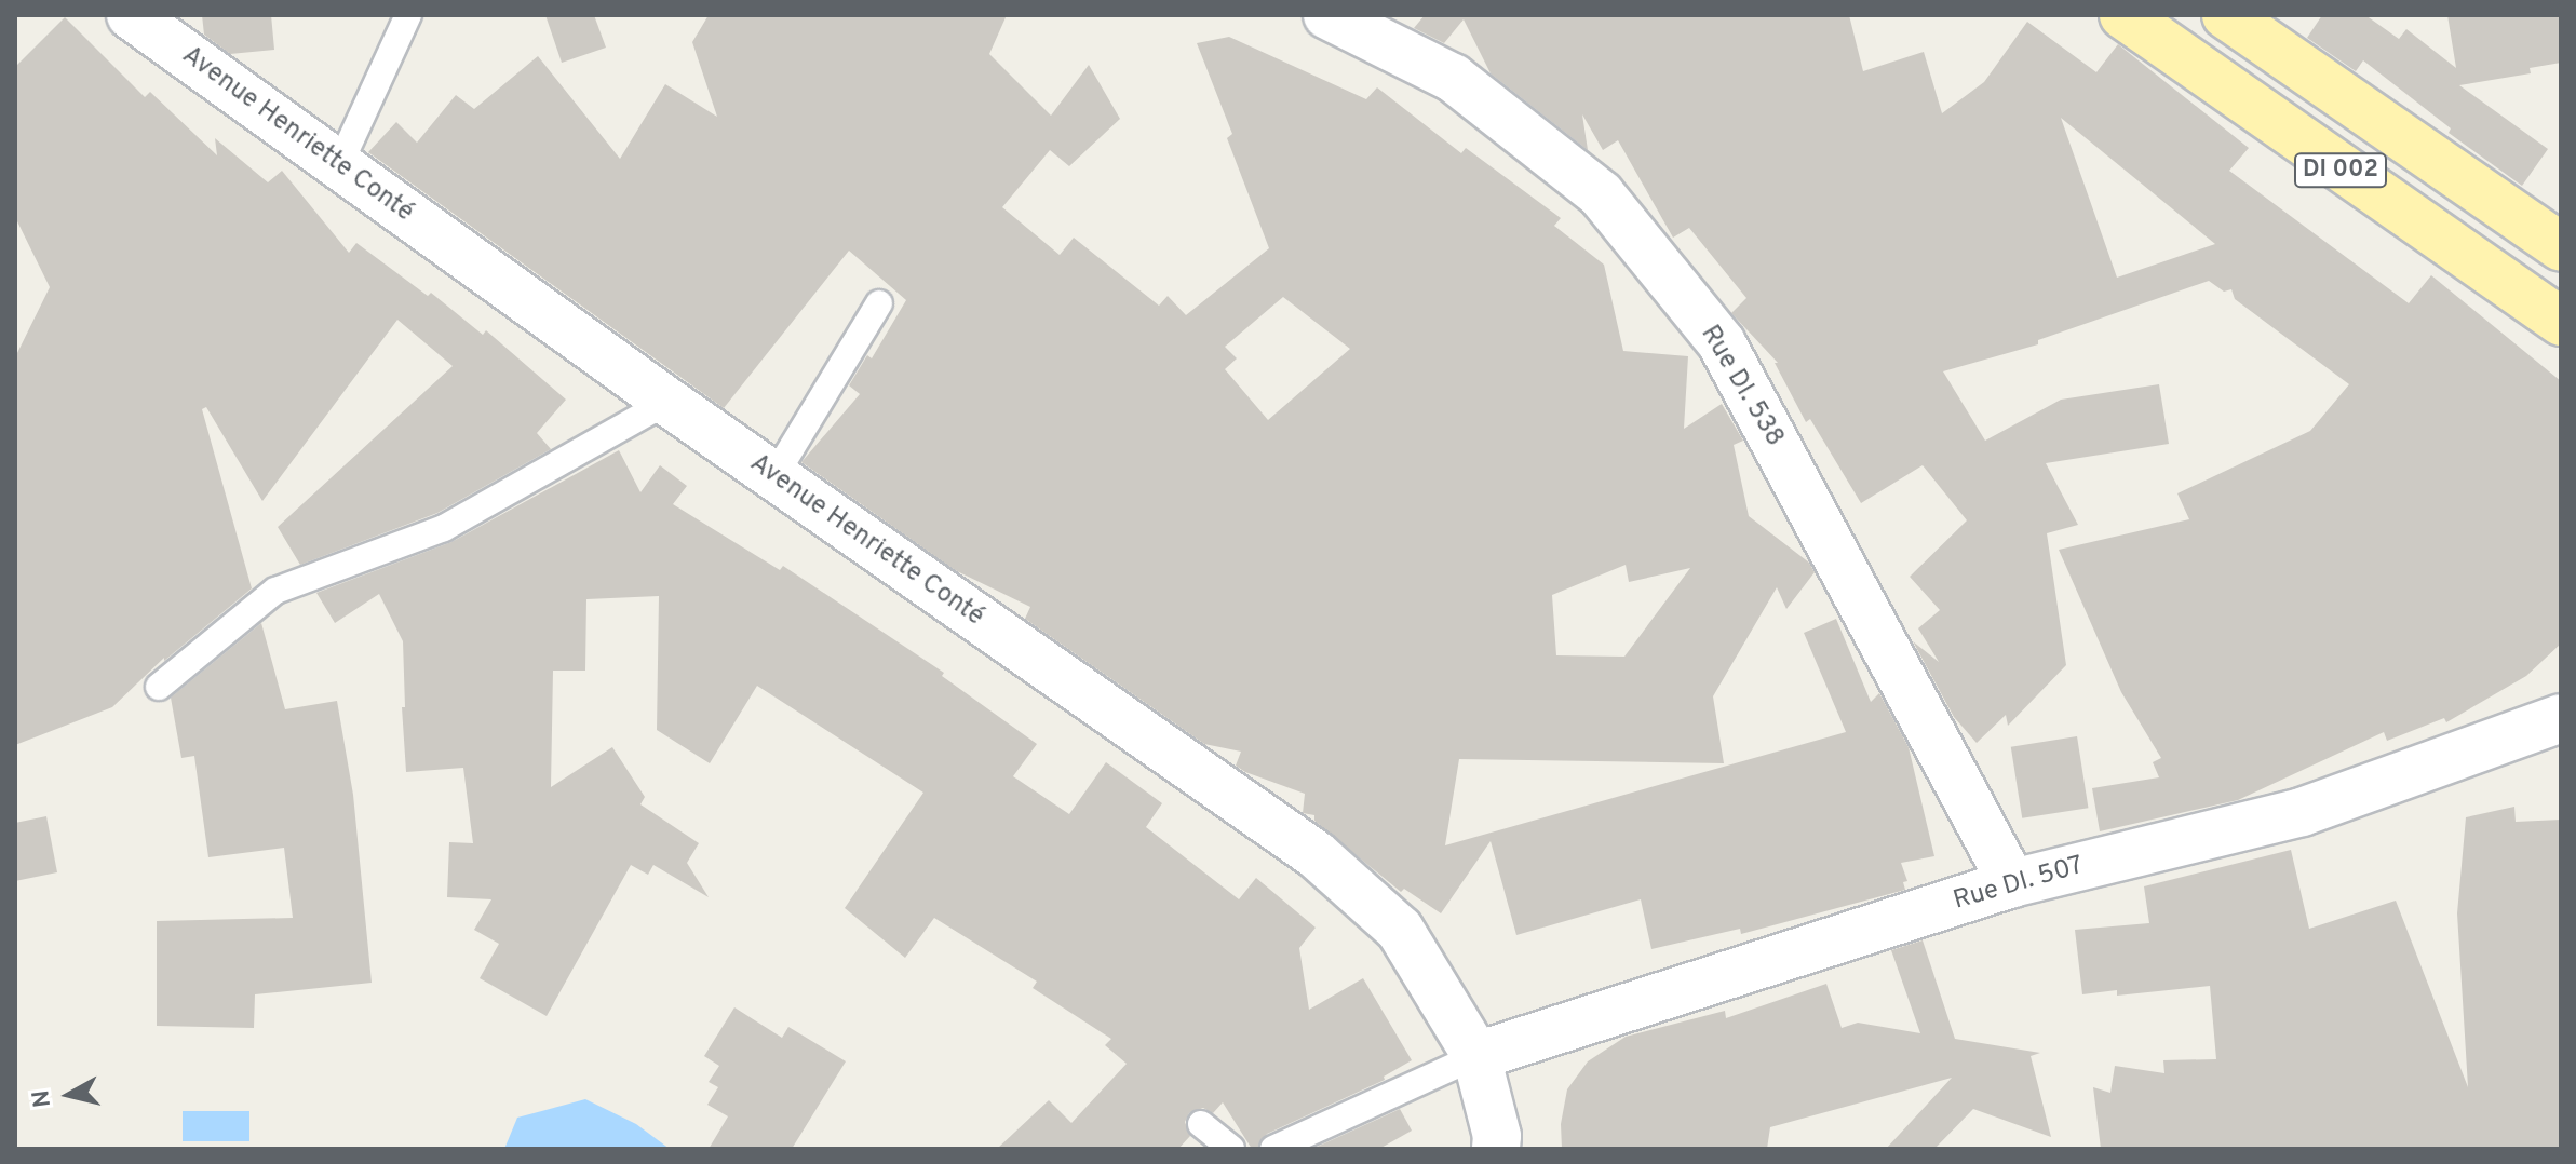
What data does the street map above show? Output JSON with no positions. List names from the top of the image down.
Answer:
{
  "streets": {
    "main road": ["DI 002"],
    "street": ["Avenue Henriette Conté", "Rue DI. 538", "Rue DI. 507"]
  },
  "crossings": [
    ["Avenue Henriette Conté", "Rue DI. 507"],
    ["Rue DI. 538", "Rue DI. 507"]
  ],
  "north": "left"
}
